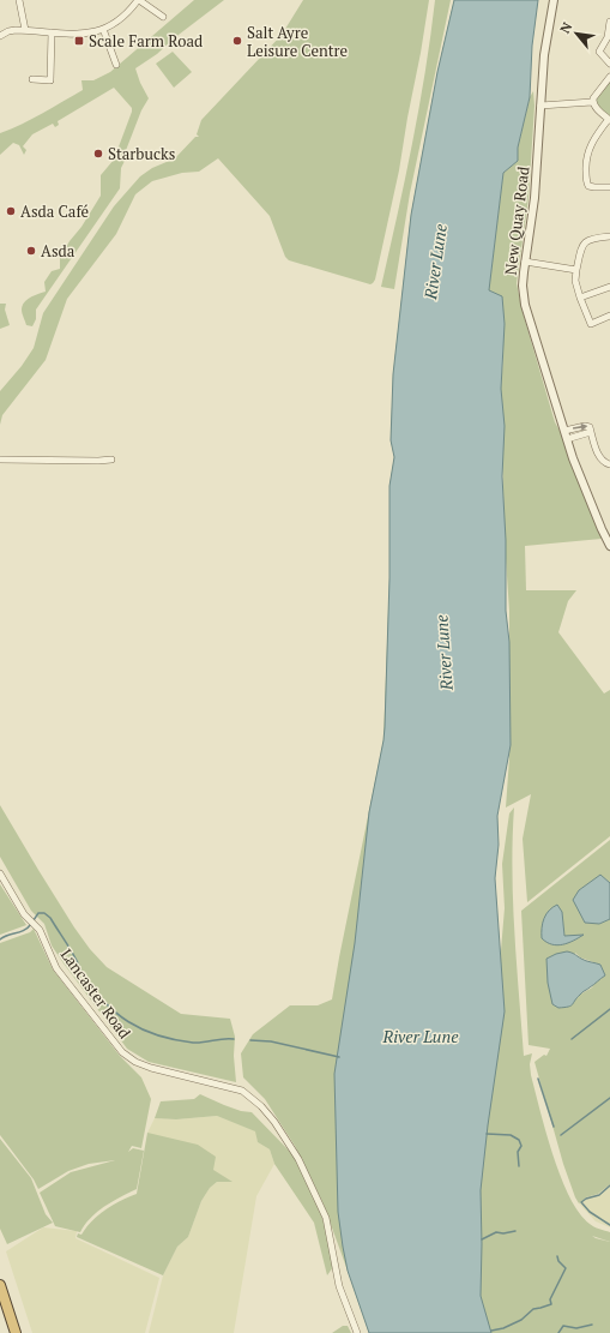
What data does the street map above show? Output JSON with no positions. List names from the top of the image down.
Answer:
{
  "streets": {
    "street": ["New Quay Road", "Lancaster Road"]
  },
  "water": ["River Lune"],
  "places": {
    "transit": ["Scale Farm Road"],
    "other": [
      "Salt Ayre Leisure Centre",
      "Starbucks",
      "Asda Café",
      "Asda"
    ]
  },
  "north": "top left"
}
